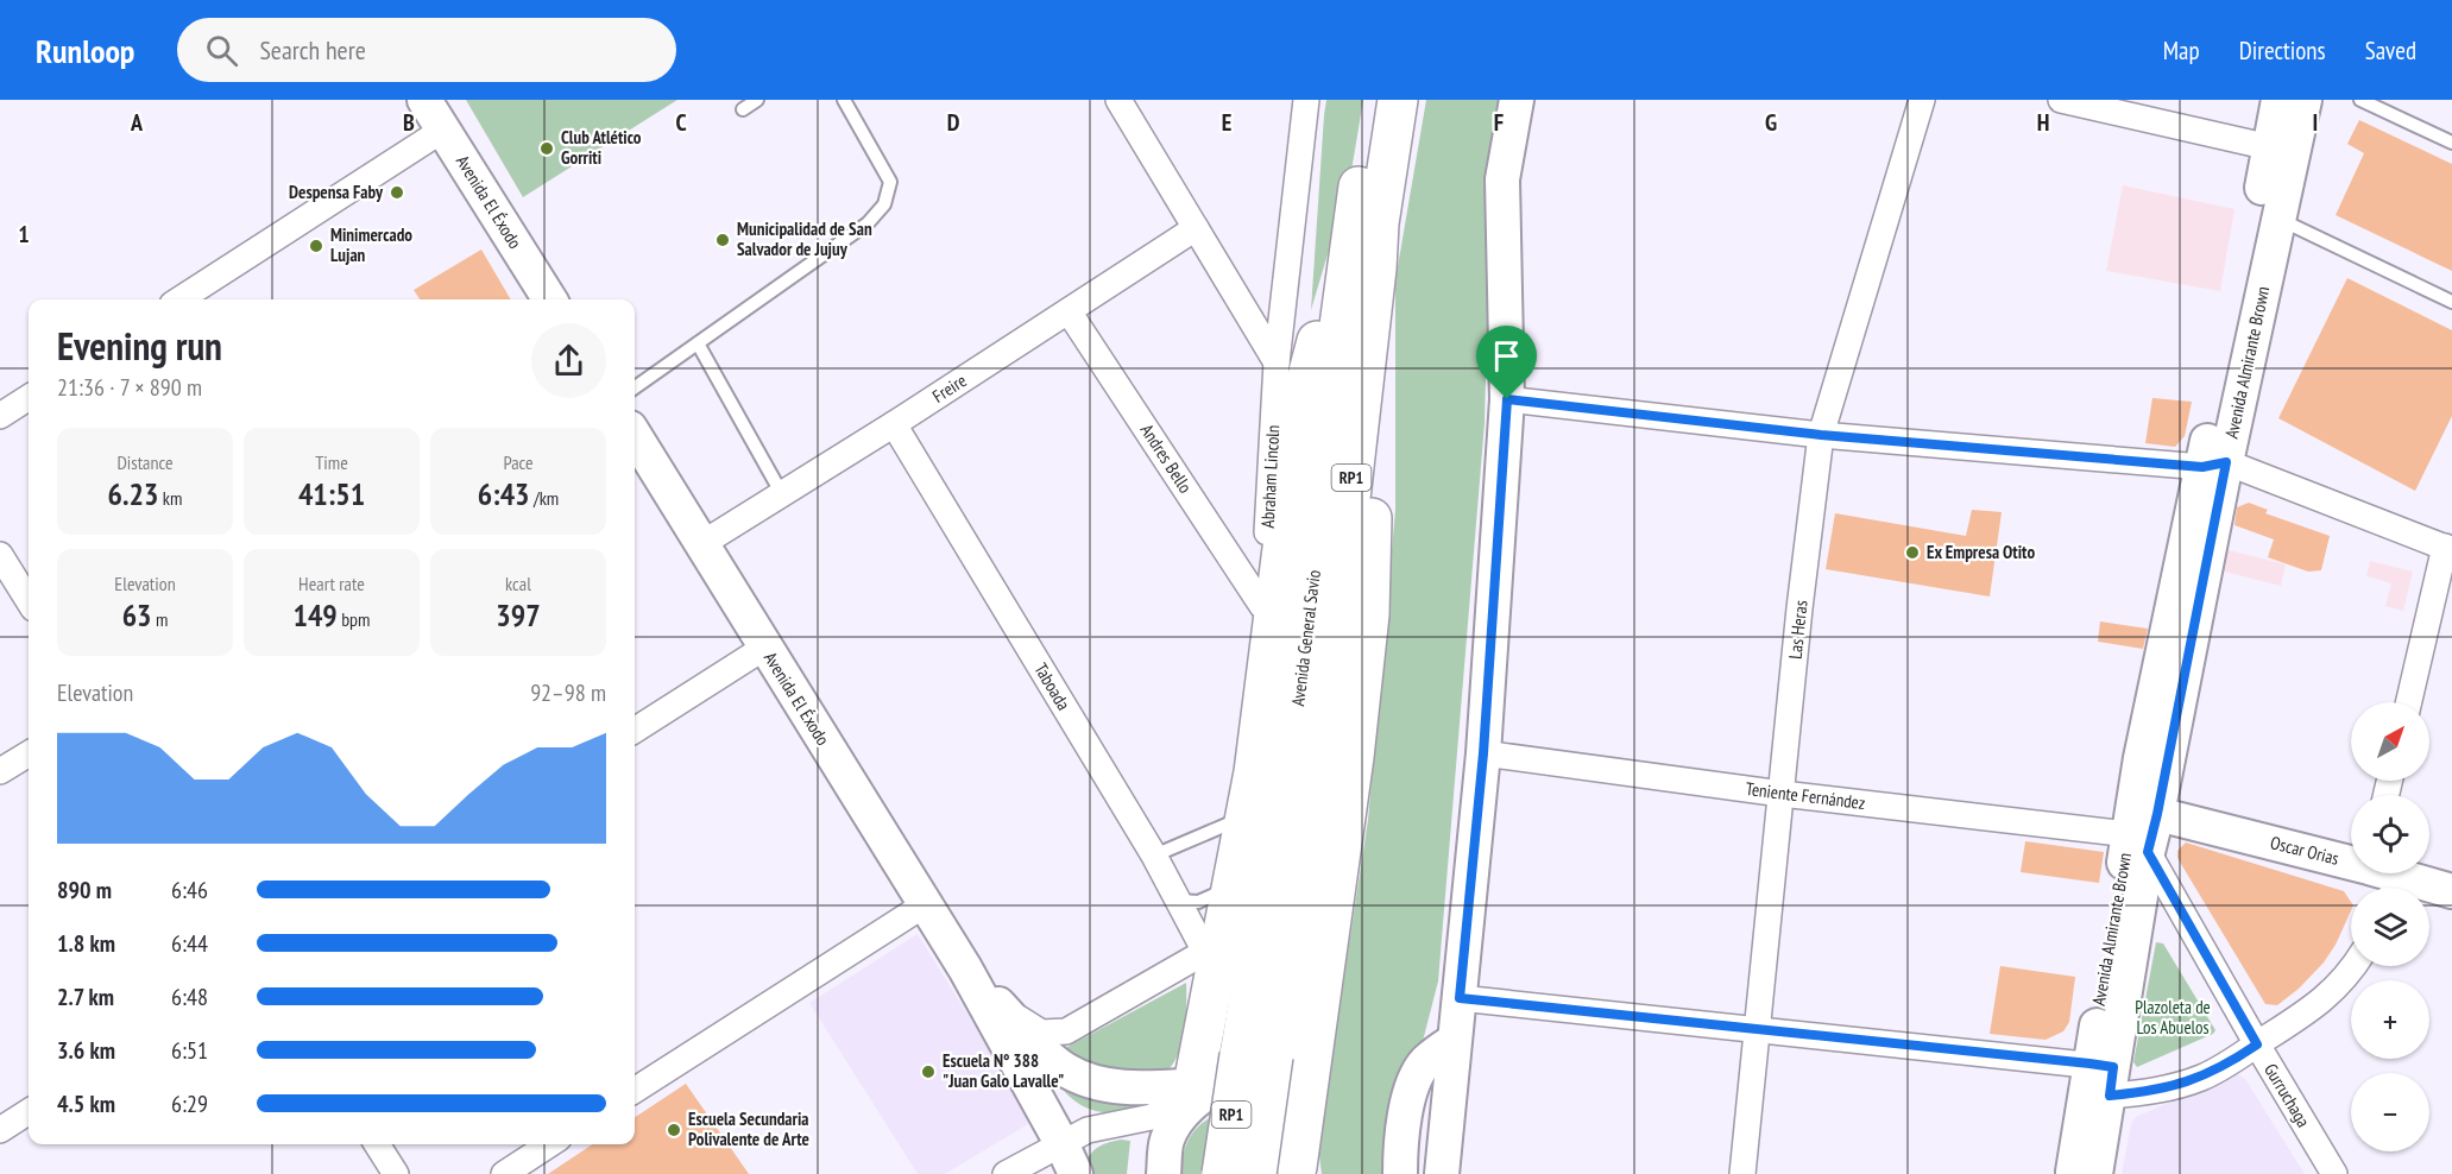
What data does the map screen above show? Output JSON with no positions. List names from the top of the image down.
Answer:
{
  "streets": {
    "highway": ["RP1", "Avenida General Savio"],
    "main road": ["Avenida El Éxodo", "Avenida Almirante Brown", "Oscar Orias"],
    "street": [
      "Freire",
      "Andres Bello",
      "Abraham Lincoln",
      "Las Heras",
      "Taboada",
      "Teniente Fernández",
      "Gurruchaga"
    ]
  },
  "crossings": [
    ["Avenida El Éxodo", "Freire"],
    ["Avenida Almirante Brown", "Teniente Fernández"],
    ["Avenida Almirante Brown", "Oscar Orias"],
    ["Avenida Almirante Brown", "Gurruchaga"],
    ["Freire", "Andres Bello"],
    ["Freire", "Taboada"],
    ["Andres Bello", "Abraham Lincoln"],
    ["Abraham Lincoln", "Avenida General Savio"],
    ["Las Heras", "Teniente Fernández"],
    ["Teniente Fernández", "Gurruchaga"]
  ],
  "parks": ["Plazoleta de Los Abuelos"],
  "places": [
    "Club Atlético Gorriti",
    "Despensa Faby",
    "Municipalidad de San Salvador de Jujuy",
    "Minimercado Lujan",
    "Ex Empresa Otito",
    "Escuela N° 388 \"Juan Galo Lavalle\"",
    "Escuela Secundaria Polivalente de Arte"
  ],
  "north": "top right",
  "page": {
    "header": "Runloop",
    "search": "Search here",
    "nav": ["Map", "Directions", "Saved"],
    "heading": ["Evening run", "21:36 · 7 × 890 m"],
    "stats": [
      ["Distance", "6.23 km"],
      ["Time", "41:51"],
      ["Pace", "6:43 /km"],
      ["Elevation", "63 m"],
      ["Heart rate", "149 bpm"],
      ["kcal", "397"]
    ],
    "chart": ["Elevation", "92–98 m"],
    "map_buttons": ["+", "−"],
    "list": [
      {
        "name": "890 m",
        "note": "6:46"
      },
      {
        "name": "1.8 km",
        "note": "6:44"
      },
      {
        "name": "2.7 km",
        "note": "6:48"
      },
      {
        "name": "3.6 km",
        "note": "6:51"
      },
      {
        "name": "4.5 km",
        "note": "6:29"
      }
    ]
  },
  "grid": {
    "columns": [
      "A",
      "B",
      "C",
      "D",
      "E",
      "F",
      "G",
      "H",
      "I"
    ],
    "rows": ["1"]
  }
}
